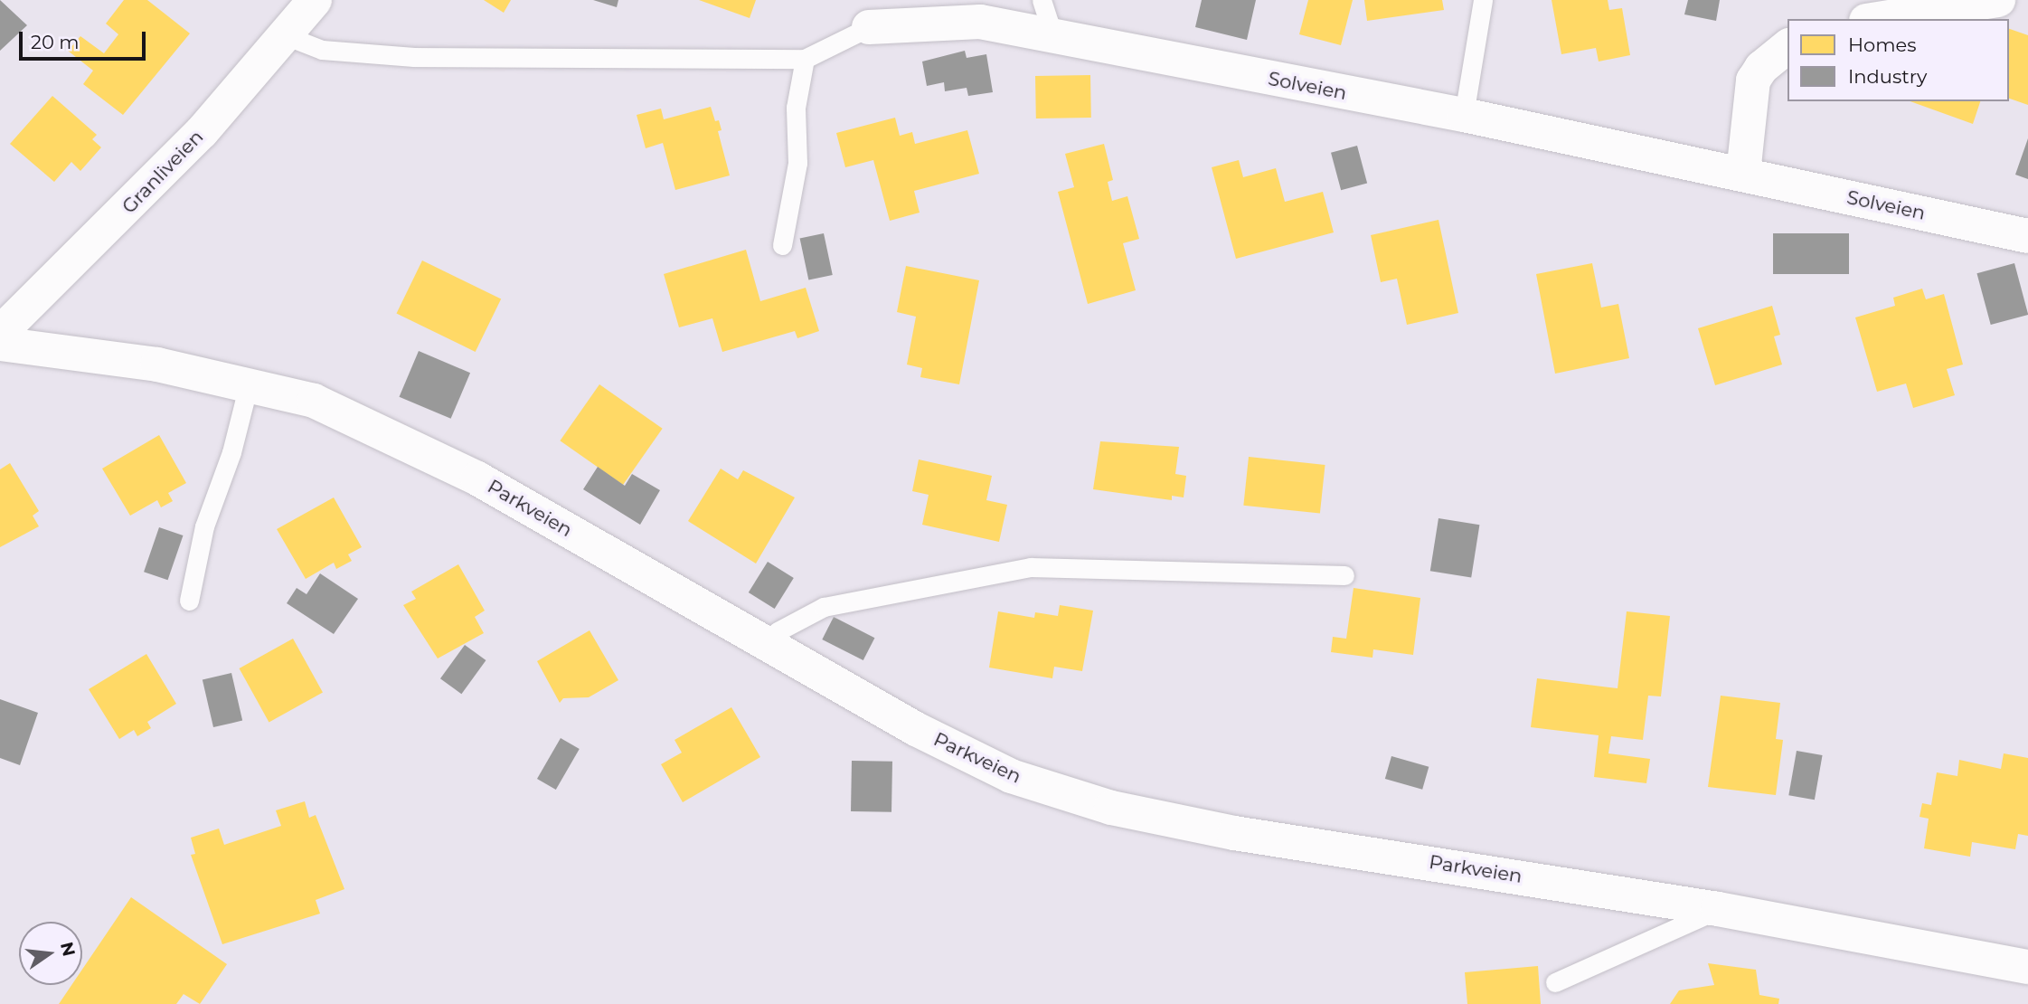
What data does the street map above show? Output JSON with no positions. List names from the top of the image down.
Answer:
{
  "streets": {
    "street": ["Solveien", "Granliveien", "Parkveien"]
  },
  "legend": ["Homes", "Industry"],
  "scale_bar": "20 m",
  "north": "right"
}
